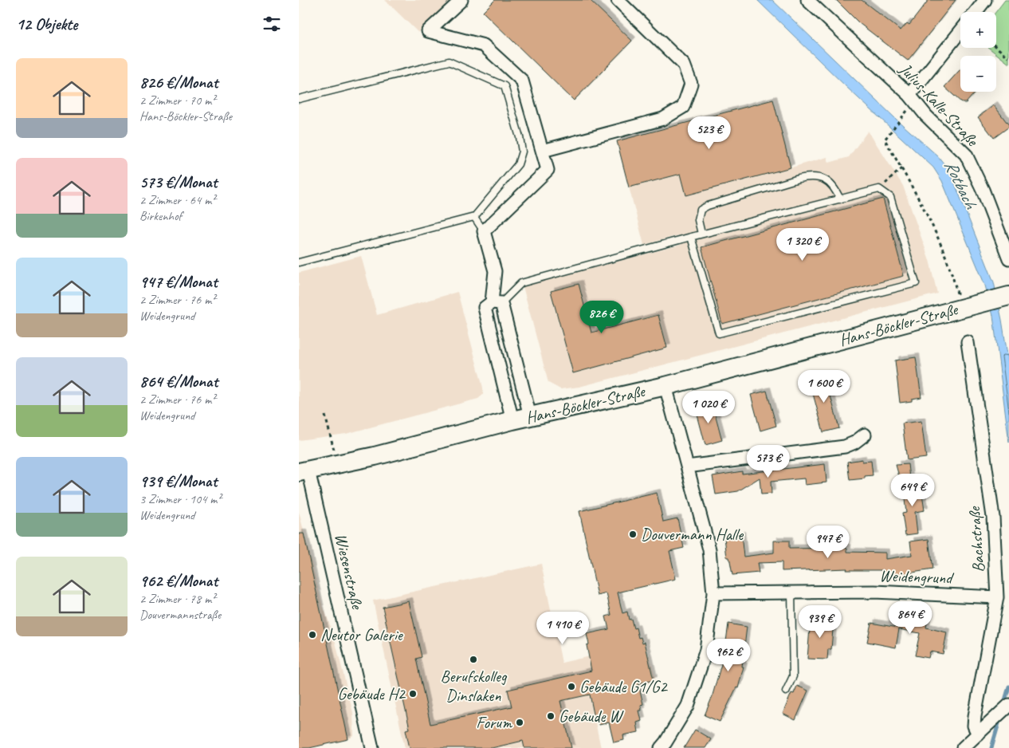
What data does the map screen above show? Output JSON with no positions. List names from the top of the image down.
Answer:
{
  "streets": {
    "main road": ["Hans-Böckler-Straße"],
    "street": [
      "Julius-Kalle-Straße",
      "Bachstraße",
      "Wiesenstraße",
      "Weidengrund"
    ]
  },
  "crossings": [
    ["Hans-Böckler-Straße", "Wiesenstraße"],
    ["Bachstraße", "Weidengrund"]
  ],
  "water": ["Rotbach"],
  "places": [
    "Douvermann Halle",
    "Neutor Galerie",
    "Berufskolleg Dinslaken",
    "Gebäude G1/G2",
    "Gebäude H2",
    "Gebäude W",
    "Forum"
  ],
  "page": {
    "heading": "12 Objekte",
    "map_buttons": ["+", "−"],
    "list": [
      {
        "name": "826 €/Monat",
        "note": "2 Zimmer · 70 m² · Hans-Böckler-Straße"
      },
      {
        "name": "573 €/Monat",
        "note": "2 Zimmer · 64 m² · Birkenhof"
      },
      {
        "name": "947 €/Monat",
        "note": "2 Zimmer · 76 m² · Weidengrund"
      },
      {
        "name": "864 €/Monat",
        "note": "2 Zimmer · 76 m² · Weidengrund"
      },
      {
        "name": "939 €/Monat",
        "note": "3 Zimmer · 104 m² · Weidengrund"
      },
      {
        "name": "962 €/Monat",
        "note": "2 Zimmer · 78 m² · Douvermannstraße"
      }
    ],
    "price": [
      "523 €",
      "1 320 €",
      "826 €",
      "1 600 €",
      "1 020 €",
      "573 €",
      "649 €",
      "947 €",
      "864 €",
      "939 €",
      "1 410 €",
      "962 €"
    ]
  }
}
